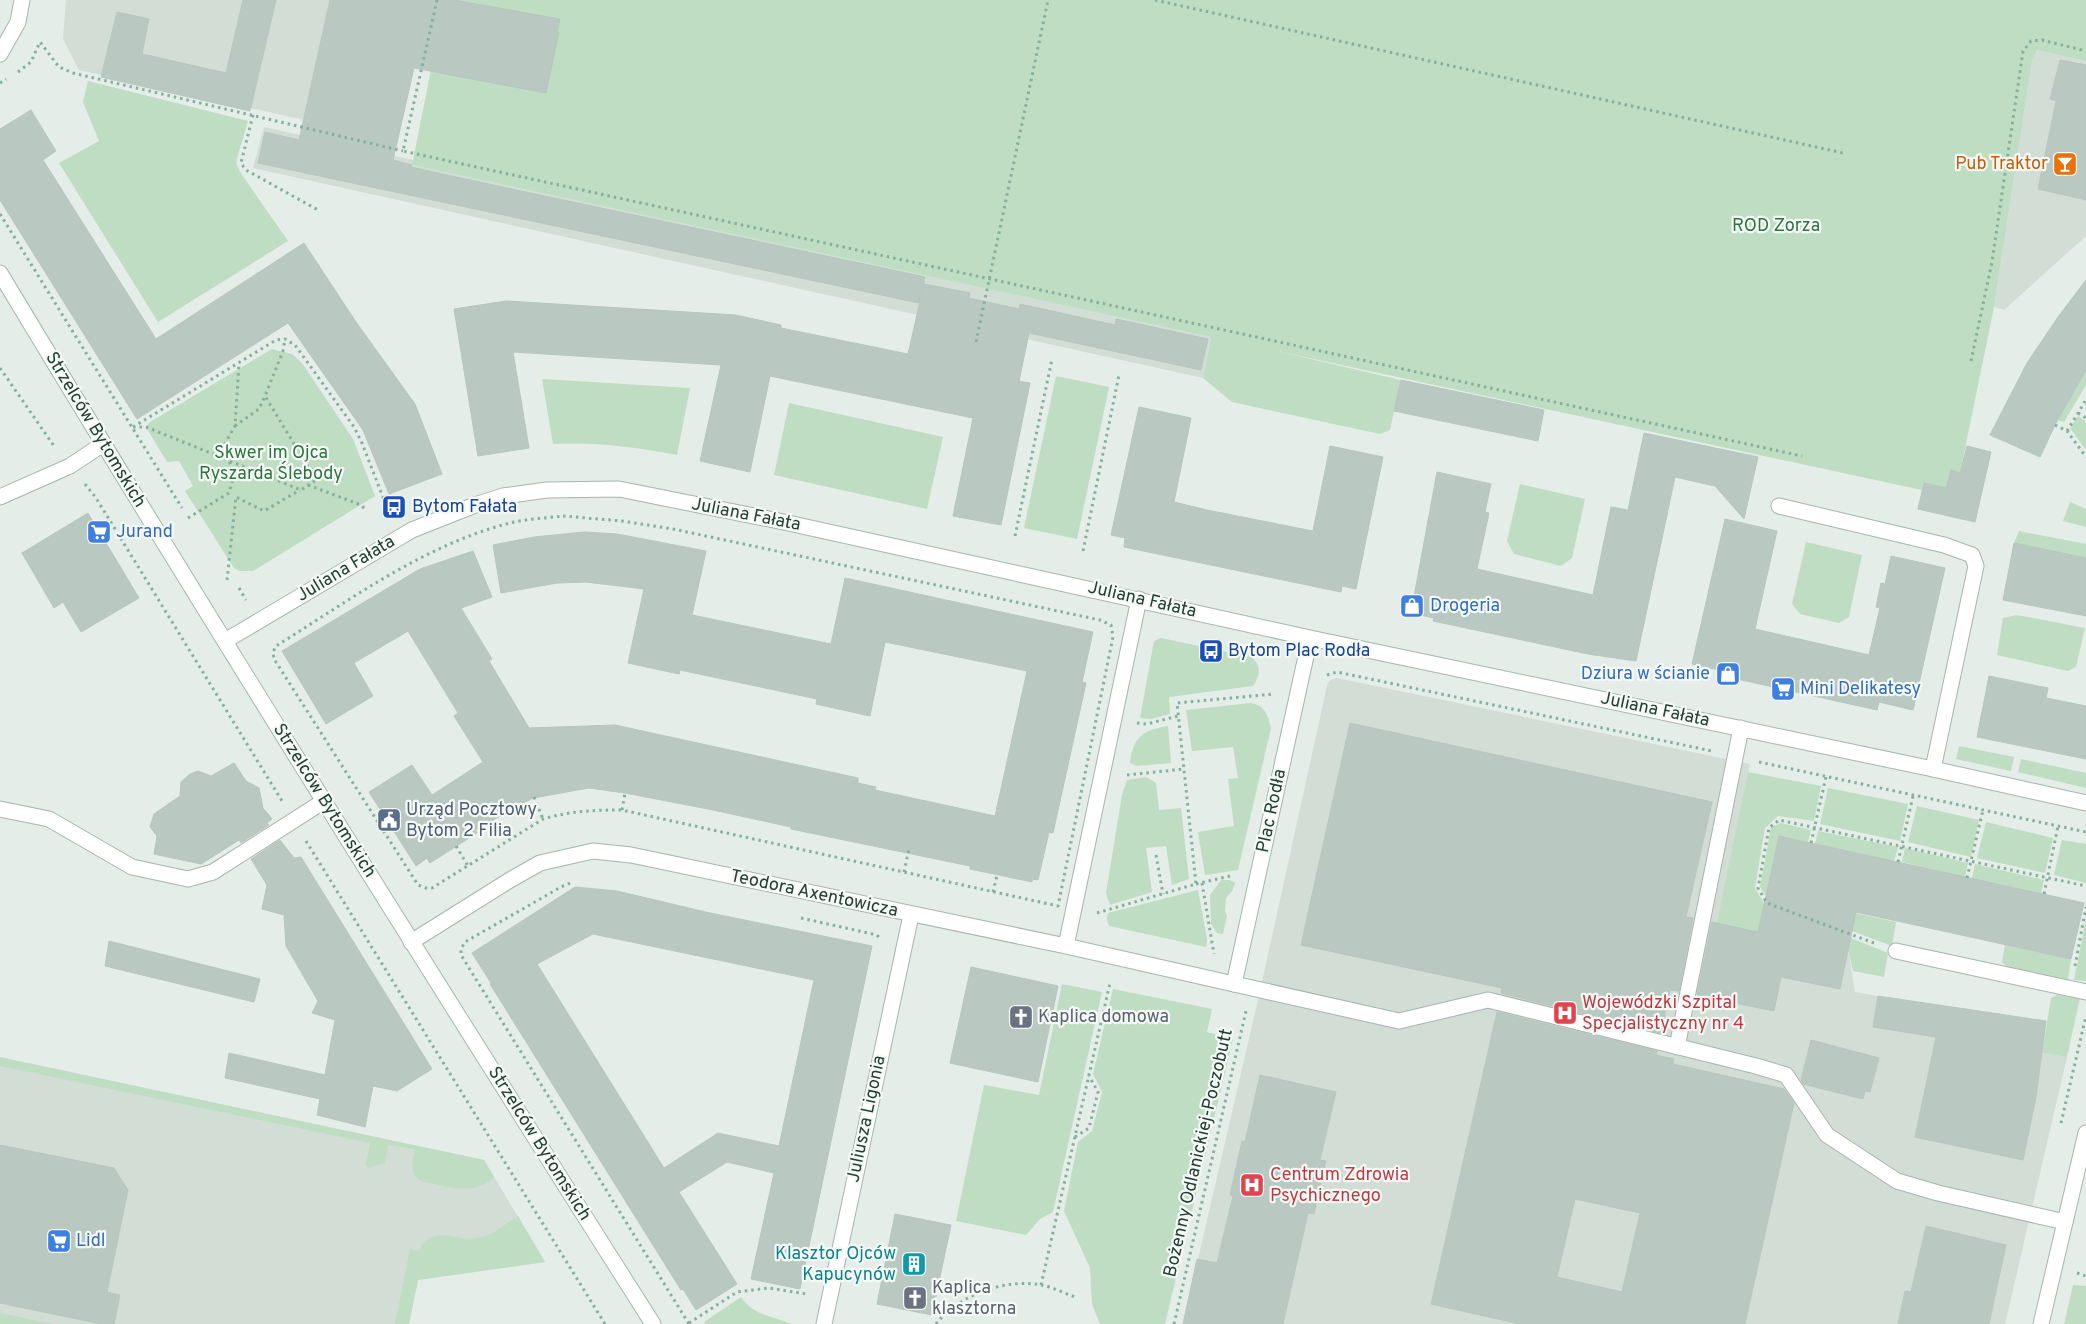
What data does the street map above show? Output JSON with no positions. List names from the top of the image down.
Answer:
{
  "streets": {
    "street": [
      "Strzelców Bytomskich",
      "Juliana Fałata",
      "Plac Rodła",
      "Teodora Axentowicza",
      "Juliusza Ligonia"
    ],
    "path": ["Bożenny Odlanickiej-Poczobutt"]
  },
  "crossings": [
    ["Strzelców Bytomskich", "Juliana Fałata"],
    ["Strzelców Bytomskich", "Teodora Axentowicza"],
    ["Juliana Fałata", "Plac Rodła"],
    ["Plac Rodła", "Teodora Axentowicza"],
    ["Teodora Axentowicza", "Juliusza Ligonia"],
    ["Teodora Axentowicza", "Bożenny Odlanickiej-Poczobutt"]
  ],
  "parks": ["ROD Zorza", "Skwer im Ojca Ryszarda Ślebody"],
  "places": {
    "bar": ["Pub Traktor"],
    "bus stop": ["Bytom Fałata", "Bytom Plac Rodła"],
    "supermarket": ["Jurand", "Mini Delikatesy", "Lidl"],
    "shop": ["Drogeria", "Dziura w ścianie"],
    "public building": ["Urząd Pocztowy Bytom 2 Filia"],
    "hospital": ["Wojewódzki Szpital Specjalistyczny nr 4", "Centrum Zdrowia Psychicznego"],
    "church": ["Kaplica domowa", "Kaplica klasztorna"],
    "building": ["Klasztor Ojców Kapucynów"]
  }
}
